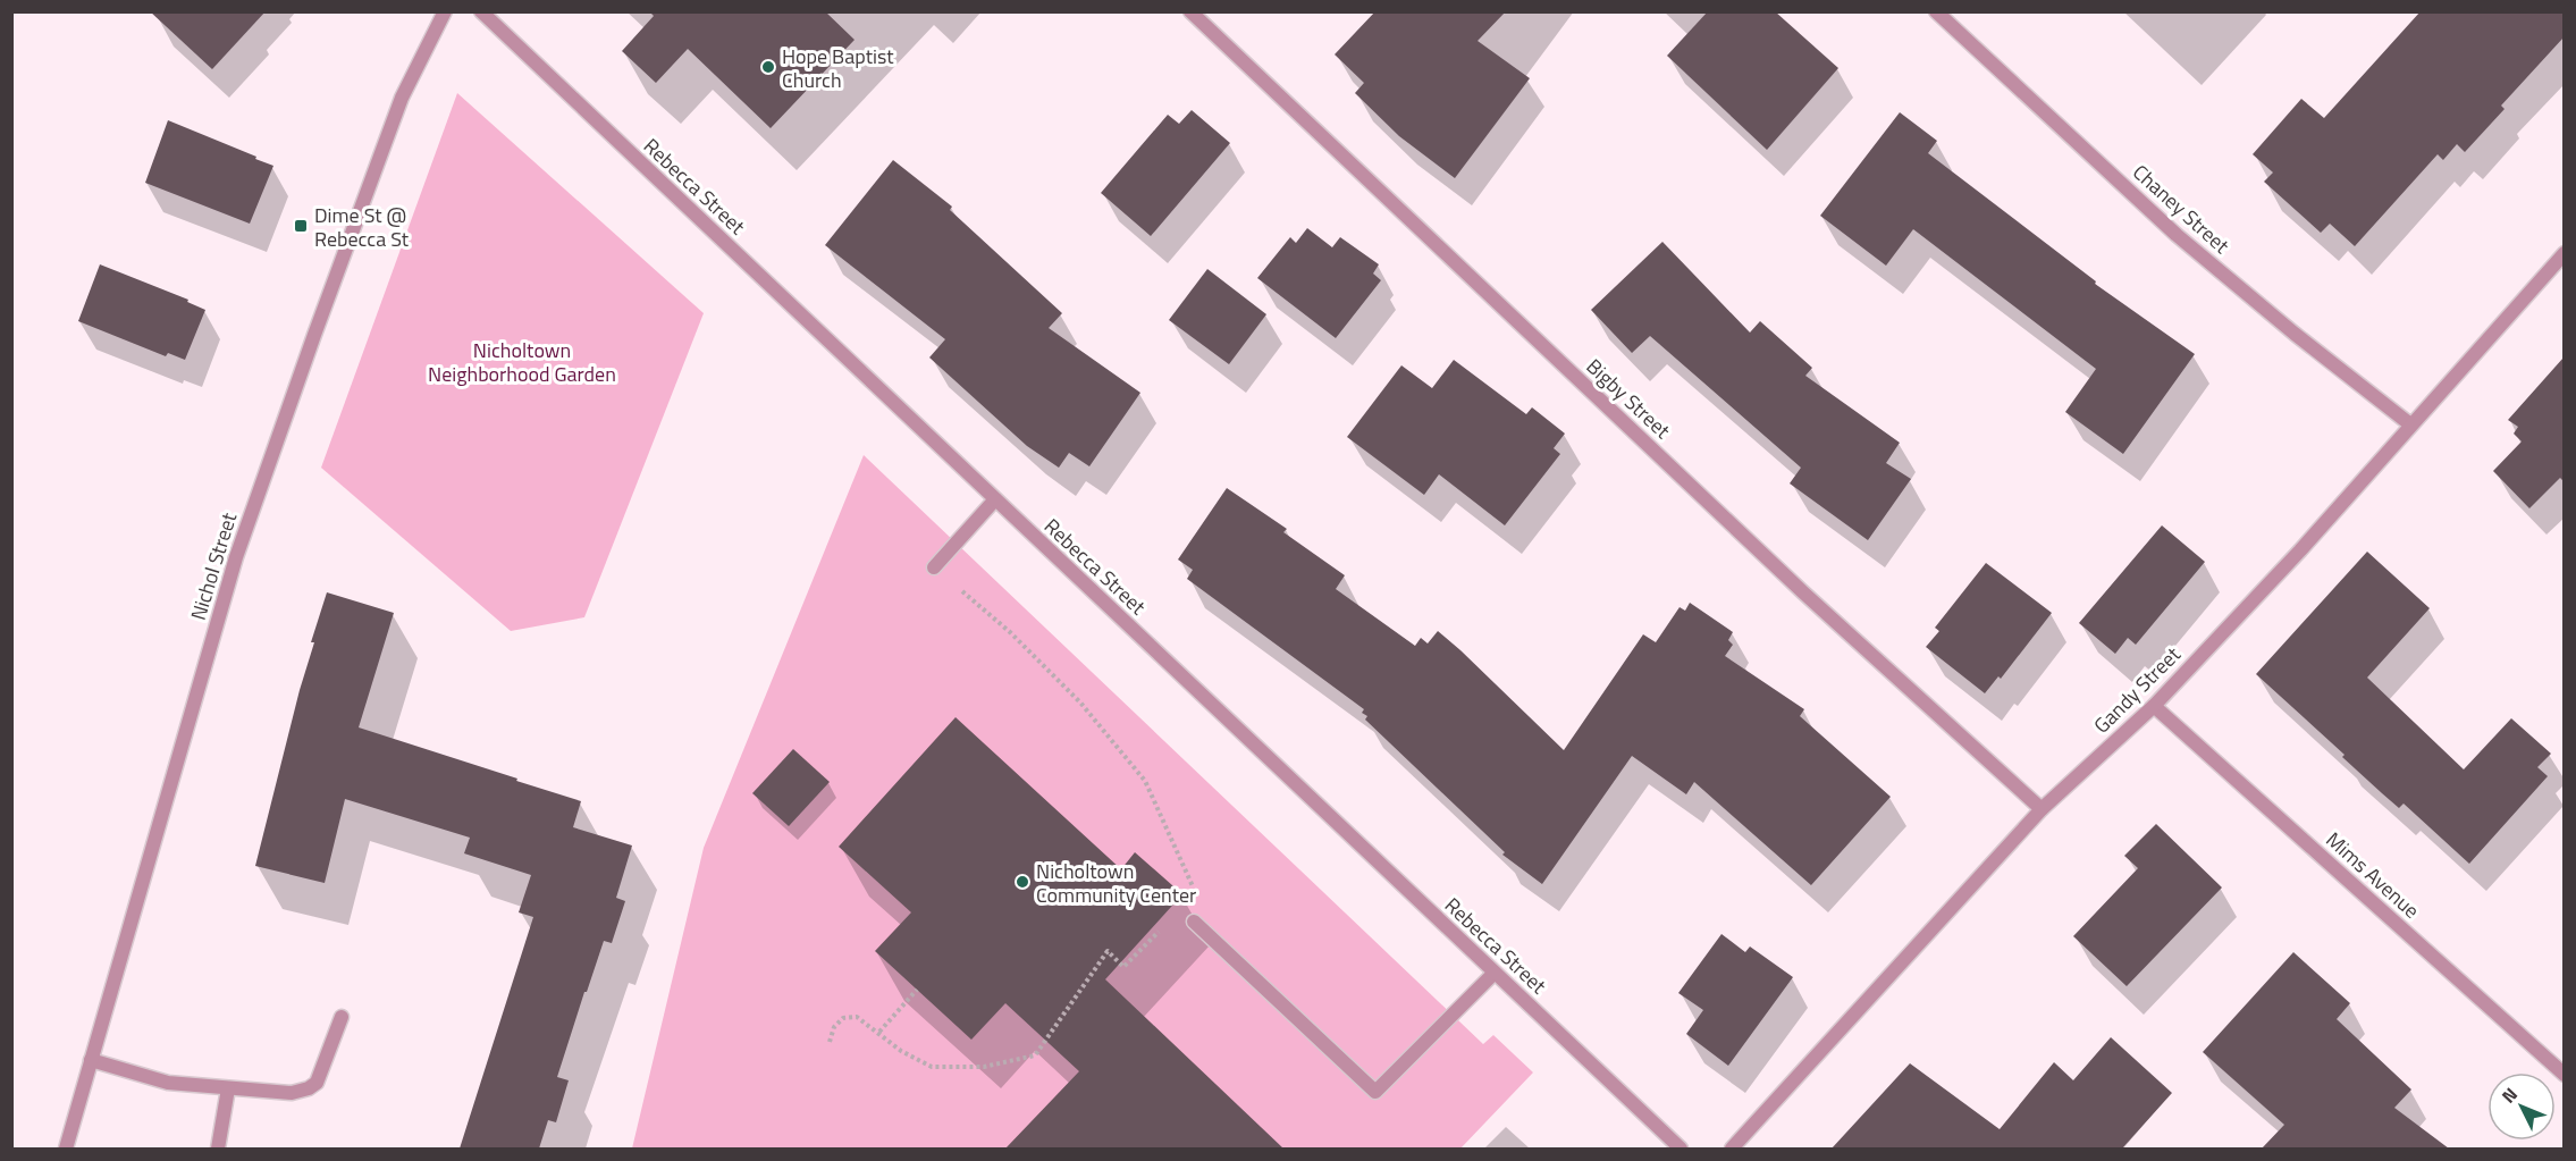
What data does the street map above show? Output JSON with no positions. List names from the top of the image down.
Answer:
{
  "streets": {
    "street": [
      "Rebecca Street",
      "Chaney Street",
      "Bigby Street",
      "Nichol Street",
      "Gandy Street",
      "Mims Avenue"
    ]
  },
  "crossings": [
    ["Chaney Street", "Gandy Street"],
    ["Bigby Street", "Gandy Street"],
    ["Gandy Street", "Mims Avenue"]
  ],
  "parks": ["Nicholtown Neighborhood Garden"],
  "places": {
    "other": ["Hope Baptist Church", "Nicholtown Community Center"],
    "transit": ["Dime St @ Rebecca St"]
  },
  "north": "top left"
}
